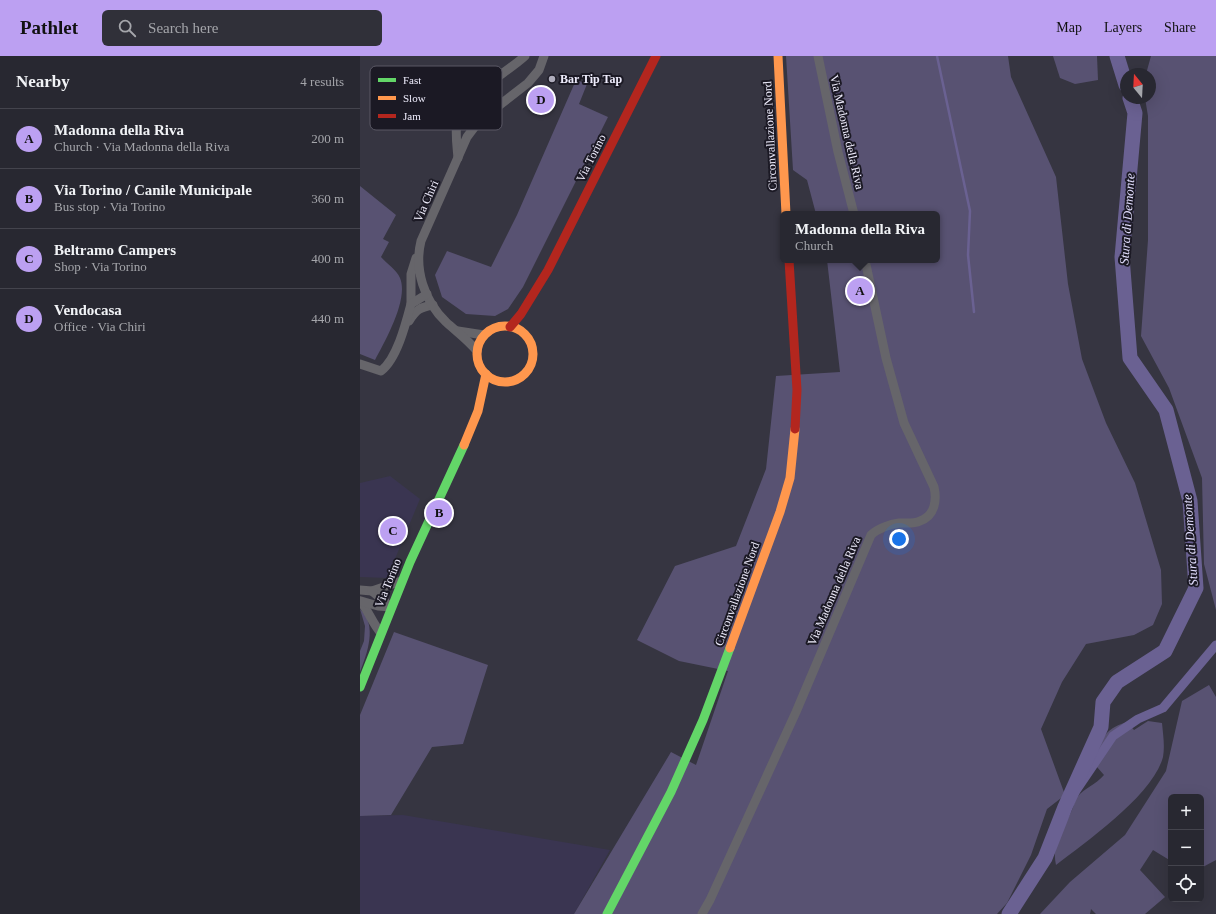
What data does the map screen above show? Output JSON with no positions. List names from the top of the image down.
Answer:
{
  "streets": {
    "main road": ["Circonvallazione Nord", "Via Torino"],
    "street": ["Via Madonna della Riva", "Via Chiri"]
  },
  "crossings": [
    ["Via Torino", "Via Chiri"]
  ],
  "water": ["Stura di Demonte"],
  "places": ["Bar Tip Tap"],
  "legend": ["Fast", "Slow", "Jam"],
  "north": "top",
  "page": {
    "header": "Pathlet",
    "search": "Search here",
    "nav": ["Map", "Layers", "Share"],
    "heading": ["Nearby", "4 results"],
    "pins": [
      "D",
      "A",
      "B",
      "C"
    ],
    "list": [
      {
        "mark": "A",
        "name": "Madonna della Riva",
        "note": "Church · Via Madonna della Riva",
        "value": "200 m"
      },
      {
        "mark": "B",
        "name": "Via Torino / Canile Municipale",
        "note": "Bus stop · Via Torino",
        "value": "360 m"
      },
      {
        "mark": "C",
        "name": "Beltramo Campers",
        "note": "Shop · Via Torino",
        "value": "400 m"
      },
      {
        "mark": "D",
        "name": "Vendocasa",
        "note": "Office · Via Chiri",
        "value": "440 m"
      }
    ],
    "popup": ["Madonna della Riva", "Church"],
    "map_buttons": ["+", "−"]
  }
}
